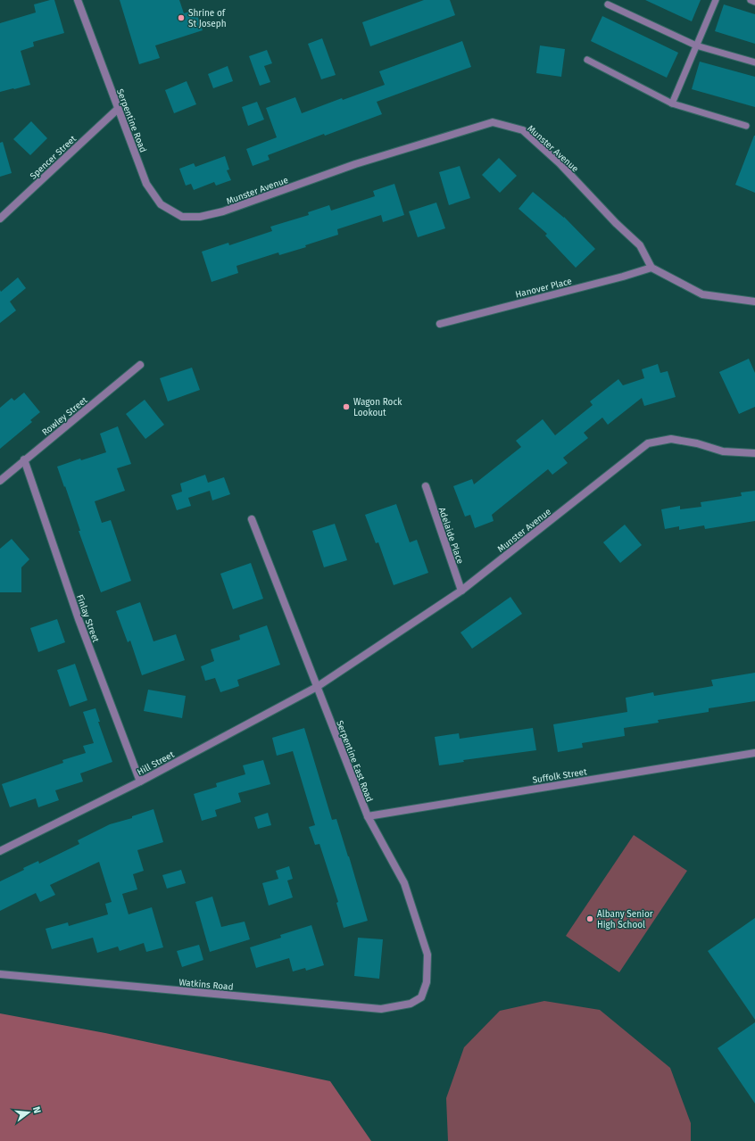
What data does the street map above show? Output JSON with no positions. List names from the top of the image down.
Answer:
{
  "streets": {
    "street": [
      "Serpentine Road",
      "Munster Avenue",
      "Spencer Street",
      "Hanover Place",
      "Rowley Street",
      "Adelaide Place",
      "Finlay Street",
      "Serpentine East Road",
      "Hill Street",
      "Suffolk Street",
      "Watkins Road"
    ]
  },
  "crossings": [
    ["Serpentine Road", "Munster Avenue"],
    ["Serpentine Road", "Spencer Street"],
    ["Munster Avenue", "Hanover Place"],
    ["Munster Avenue", "Adelaide Place"],
    ["Munster Avenue", "Serpentine East Road"],
    ["Munster Avenue", "Hill Street"],
    ["Rowley Street", "Finlay Street"],
    ["Finlay Street", "Hill Street"],
    ["Serpentine East Road", "Hill Street"],
    ["Serpentine East Road", "Suffolk Street"],
    ["Serpentine East Road", "Watkins Road"]
  ],
  "places": ["Shrine of St Joseph", "Wagon Rock Lookout", "Albany Senior High School"],
  "north": "right"
}
